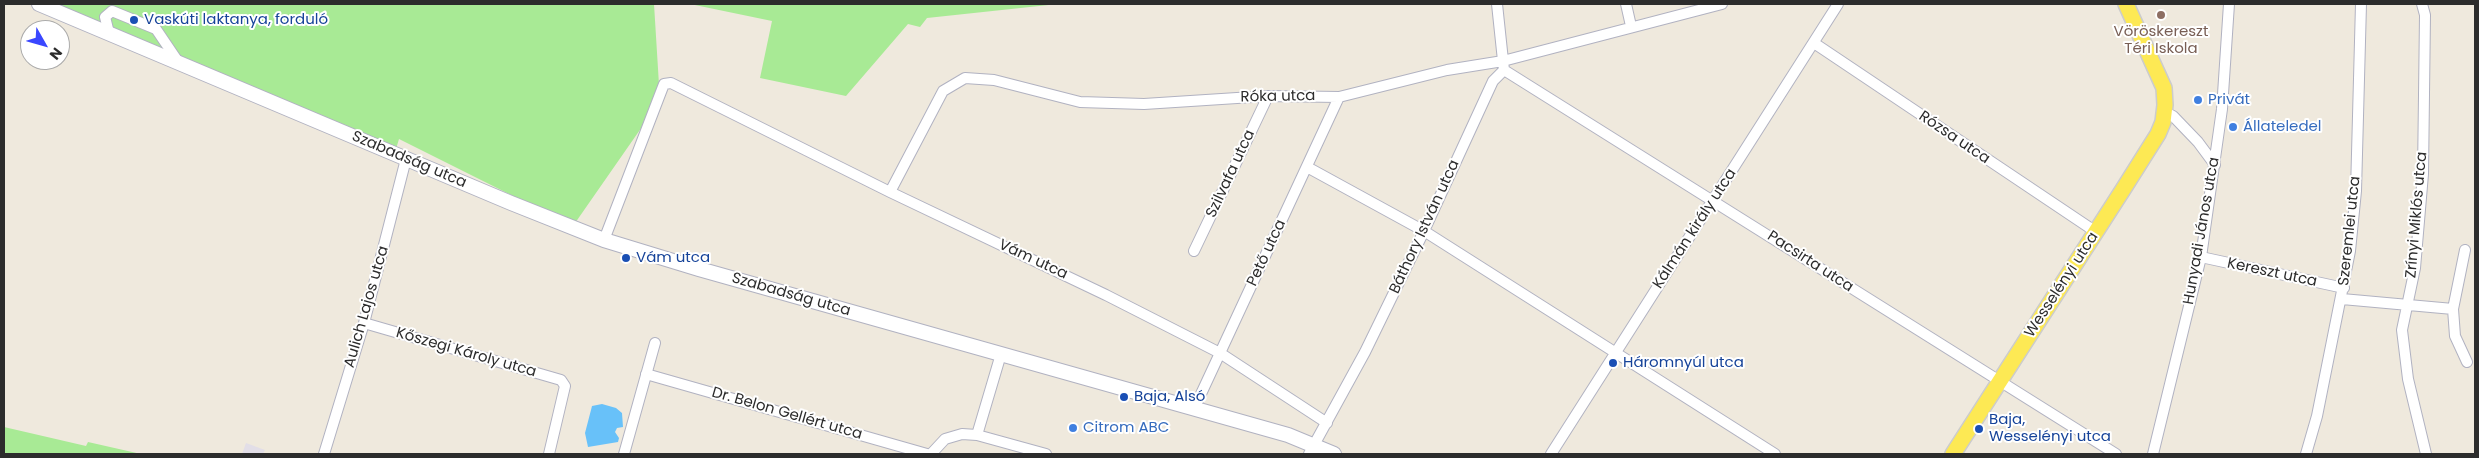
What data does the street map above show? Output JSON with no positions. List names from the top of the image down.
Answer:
{
  "streets": {
    "main road": ["Szabadság utca", "Wesselényi utca"],
    "street": [
      "Róka utca",
      "Rózsa utca",
      "Szilvafa utca",
      "Zrínyi Miklós utca",
      "Báthory István utca",
      "Kálmán király utca",
      "Hunyadi János utca",
      "Szeremlei utca",
      "Pető utca",
      "Vám utca",
      "Pacsirta utca",
      "Kereszt utca",
      "Aulich Lajos utca",
      "Kőszegi Károly utca",
      "Dr. Belon Gellért utca"
    ]
  },
  "crossings": [
    ["Róka utca", "Szilvafa utca"],
    ["Róka utca", "Báthory István utca"],
    ["Róka utca", "Pető utca"],
    ["Róka utca", "Vám utca"],
    ["Róka utca", "Pacsirta utca"],
    ["Rózsa utca", "Kálmán király utca"],
    ["Rózsa utca", "Wesselényi utca"],
    ["Szabadság utca", "Báthory István utca"],
    ["Szabadság utca", "Pető utca"],
    ["Szabadság utca", "Vám utca"],
    ["Szabadság utca", "Aulich Lajos utca"],
    ["Báthory István utca", "Vám utca"],
    ["Báthory István utca", "Pacsirta utca"],
    ["Kálmán király utca", "Pacsirta utca"],
    ["Hunyadi János utca", "Kereszt utca"],
    ["Szeremlei utca", "Kereszt utca"],
    ["Pető utca", "Vám utca"],
    ["Pacsirta utca", "Wesselényi utca"],
    ["Aulich Lajos utca", "Kőszegi Károly utca"]
  ],
  "places": [
    "Vöröskereszt Téri Iskola",
    "Vaskúti laktanya, forduló",
    "Privát",
    "Állateledel",
    "Vám utca",
    "Háromnyúl utca",
    "Baja, Alsó",
    "Citrom ABC",
    "Baja, Wesselényi utca"
  ],
  "north": "bottom right"
}
